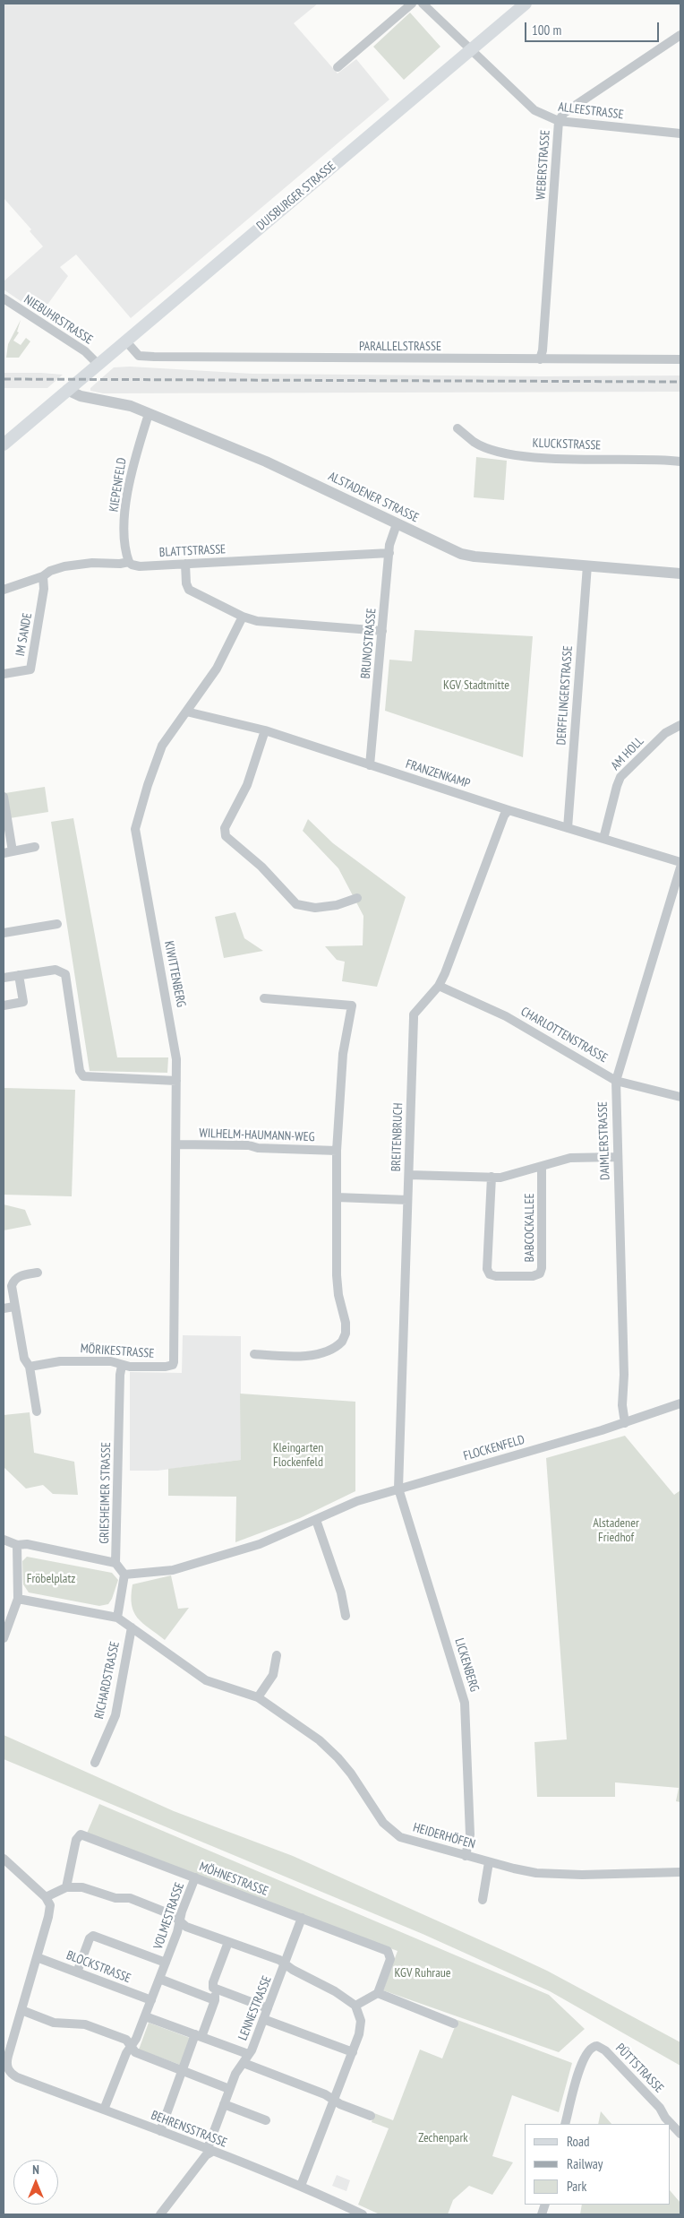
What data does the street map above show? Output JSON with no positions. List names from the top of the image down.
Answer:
{
  "streets": {
    "main road": ["DUISBURGER STRASSE"],
    "street": [
      "ALLEESTRASSE",
      "WEBERSTRASSE",
      "NIEBUHRSTRASSE",
      "PARALLELSTRASSE",
      "KLUCKSTRASSE",
      "KIEPENFELD",
      "ALSTADENER STRASSE",
      "BLATTSTRASSE",
      "IM SANDE",
      "BRUNOSTRASSE",
      "DERFFLINGERSTRASSE",
      "AM HOLL",
      "FRANZENKAMP",
      "KIWITTENBERG",
      "CHARLOTTENSTRASSE",
      "WILHELM-HAUMANN-WEG",
      "BREITENBRUCH",
      "DAIMLERSTRASSE",
      "BABCOCKALLEE",
      "MÖRIKESTRASSE",
      "FLOCKENFELD",
      "GRIESHEIMER STRASSE",
      "LICKENBERG",
      "RICHARDSTRASSE",
      "HEIDERHÖFEN",
      "MÖHNESTRASSE",
      "VOLMESTRASSE",
      "BLOCKSTRASSE",
      "LENNESTRASSE",
      "PÜTTSTRASSE",
      "BEHRENSSTRASSE"
    ]
  },
  "crossings": [
    ["ALLEESTRASSE", "WEBERSTRASSE"],
    ["ALLEESTRASSE", "DUISBURGER STRASSE"],
    ["WEBERSTRASSE", "PARALLELSTRASSE"],
    ["DUISBURGER STRASSE", "NIEBUHRSTRASSE"],
    ["DUISBURGER STRASSE", "PARALLELSTRASSE"],
    ["DUISBURGER STRASSE", "ALSTADENER STRASSE"],
    ["KIEPENFELD", "ALSTADENER STRASSE"],
    ["KIEPENFELD", "BLATTSTRASSE"],
    ["ALSTADENER STRASSE", "BRUNOSTRASSE"],
    ["ALSTADENER STRASSE", "DERFFLINGERSTRASSE"],
    ["BLATTSTRASSE", "IM SANDE"],
    ["BLATTSTRASSE", "BRUNOSTRASSE"],
    ["BRUNOSTRASSE", "FRANZENKAMP"],
    ["DERFFLINGERSTRASSE", "FRANZENKAMP"],
    ["AM HOLL", "FRANZENKAMP"],
    ["FRANZENKAMP", "KIWITTENBERG"],
    ["FRANZENKAMP", "BREITENBRUCH"],
    ["KIWITTENBERG", "WILHELM-HAUMANN-WEG"],
    ["KIWITTENBERG", "MÖRIKESTRASSE"],
    ["CHARLOTTENSTRASSE", "BREITENBRUCH"],
    ["CHARLOTTENSTRASSE", "DAIMLERSTRASSE"],
    ["BREITENBRUCH", "FLOCKENFELD"],
    ["BREITENBRUCH", "LICKENBERG"],
    ["DAIMLERSTRASSE", "FLOCKENFELD"],
    ["MÖRIKESTRASSE", "GRIESHEIMER STRASSE"],
    ["FLOCKENFELD", "LICKENBERG"],
    ["LICKENBERG", "HEIDERHÖFEN"],
    ["RICHARDSTRASSE", "HEIDERHÖFEN"],
    ["MÖHNESTRASSE", "VOLMESTRASSE"],
    ["MÖHNESTRASSE", "LENNESTRASSE"],
    ["VOLMESTRASSE", "BLOCKSTRASSE"],
    ["VOLMESTRASSE", "BEHRENSSTRASSE"],
    ["LENNESTRASSE", "BEHRENSSTRASSE"]
  ],
  "parks": [
    "KGV Stadtmitte",
    "Kleingarten Flockenfeld",
    "Alstadener Friedhof",
    "Fröbelplatz",
    "KGV Ruhraue",
    "Zechenpark"
  ],
  "legend": ["Road", "Railway", "Park"],
  "scale_bar": "100 m",
  "north": "top"
}
